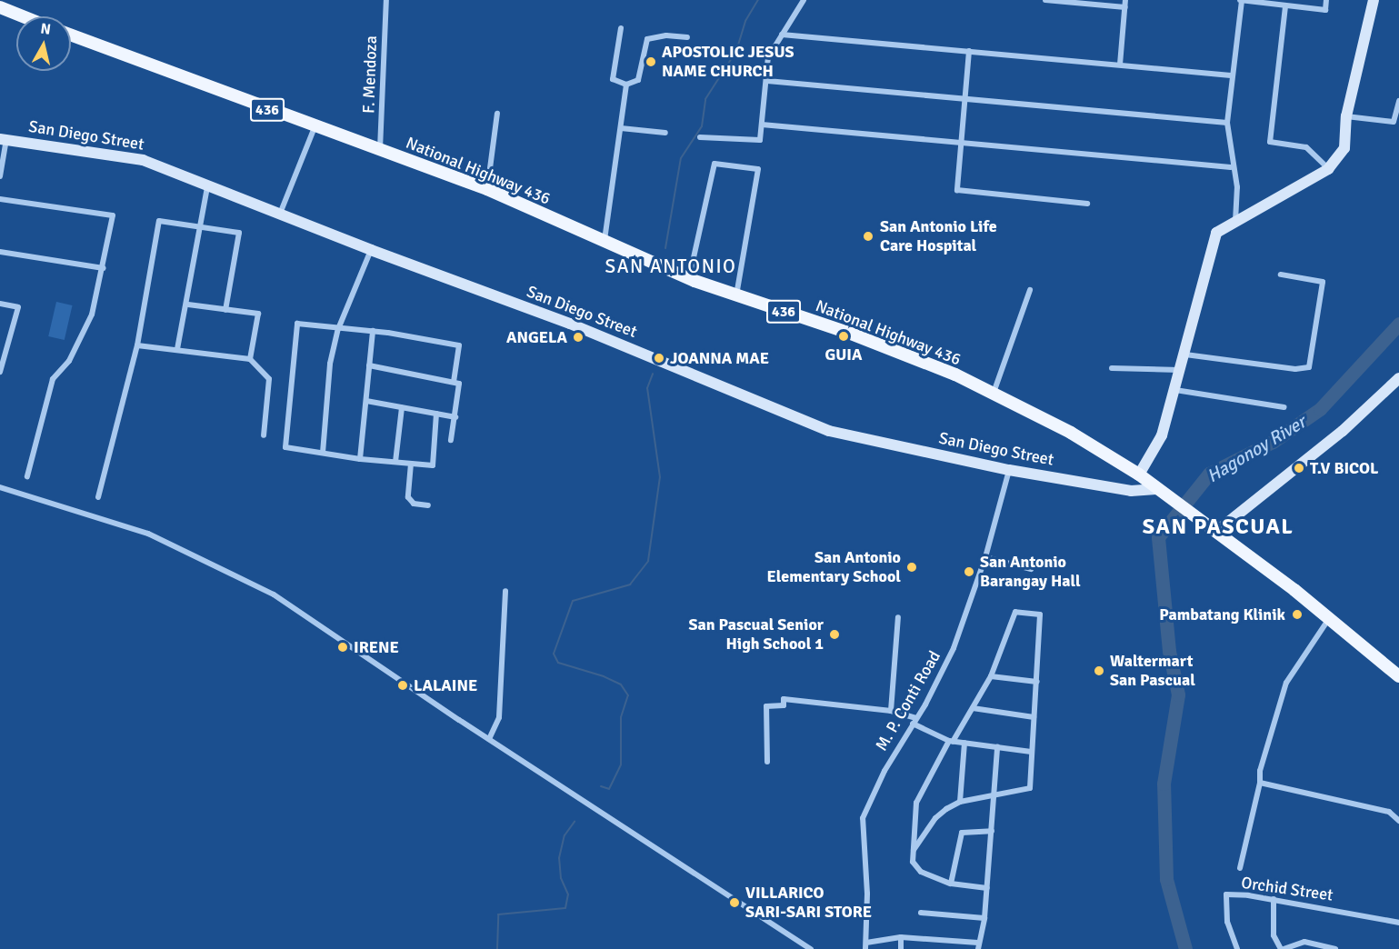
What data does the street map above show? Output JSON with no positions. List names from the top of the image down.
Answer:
{
  "streets": {
    "main road": ["436", "National Highway 436"],
    "street": [
      "F. Mendoza",
      "San Diego Street",
      "M. P. Conti Road",
      "Orchid Street"
    ]
  },
  "crossings": [
    ["F. Mendoza", "National Highway 436"],
    ["San Diego Street", "National Highway 436"],
    ["San Diego Street", "M. P. Conti Road"]
  ],
  "districts": ["SAN ANTONIO", "SAN PASCUAL"],
  "water": ["Hagonoy River"],
  "places": [
    "APOSTOLIC JESUS NAME CHURCH",
    "San Antonio Life Care Hospital",
    "GUIA",
    "ANGELA",
    "JOANNA MAE",
    "T.V BICOL",
    "San Antonio Elementary School",
    "San Antonio Barangay Hall",
    "Pambatang Klinik",
    "San Pascual Senior High School 1",
    "IRENE",
    "Waltermart San Pascual",
    "LALAINE",
    "VILLARICO SARI-SARI STORE"
  ],
  "north": "top"
}
